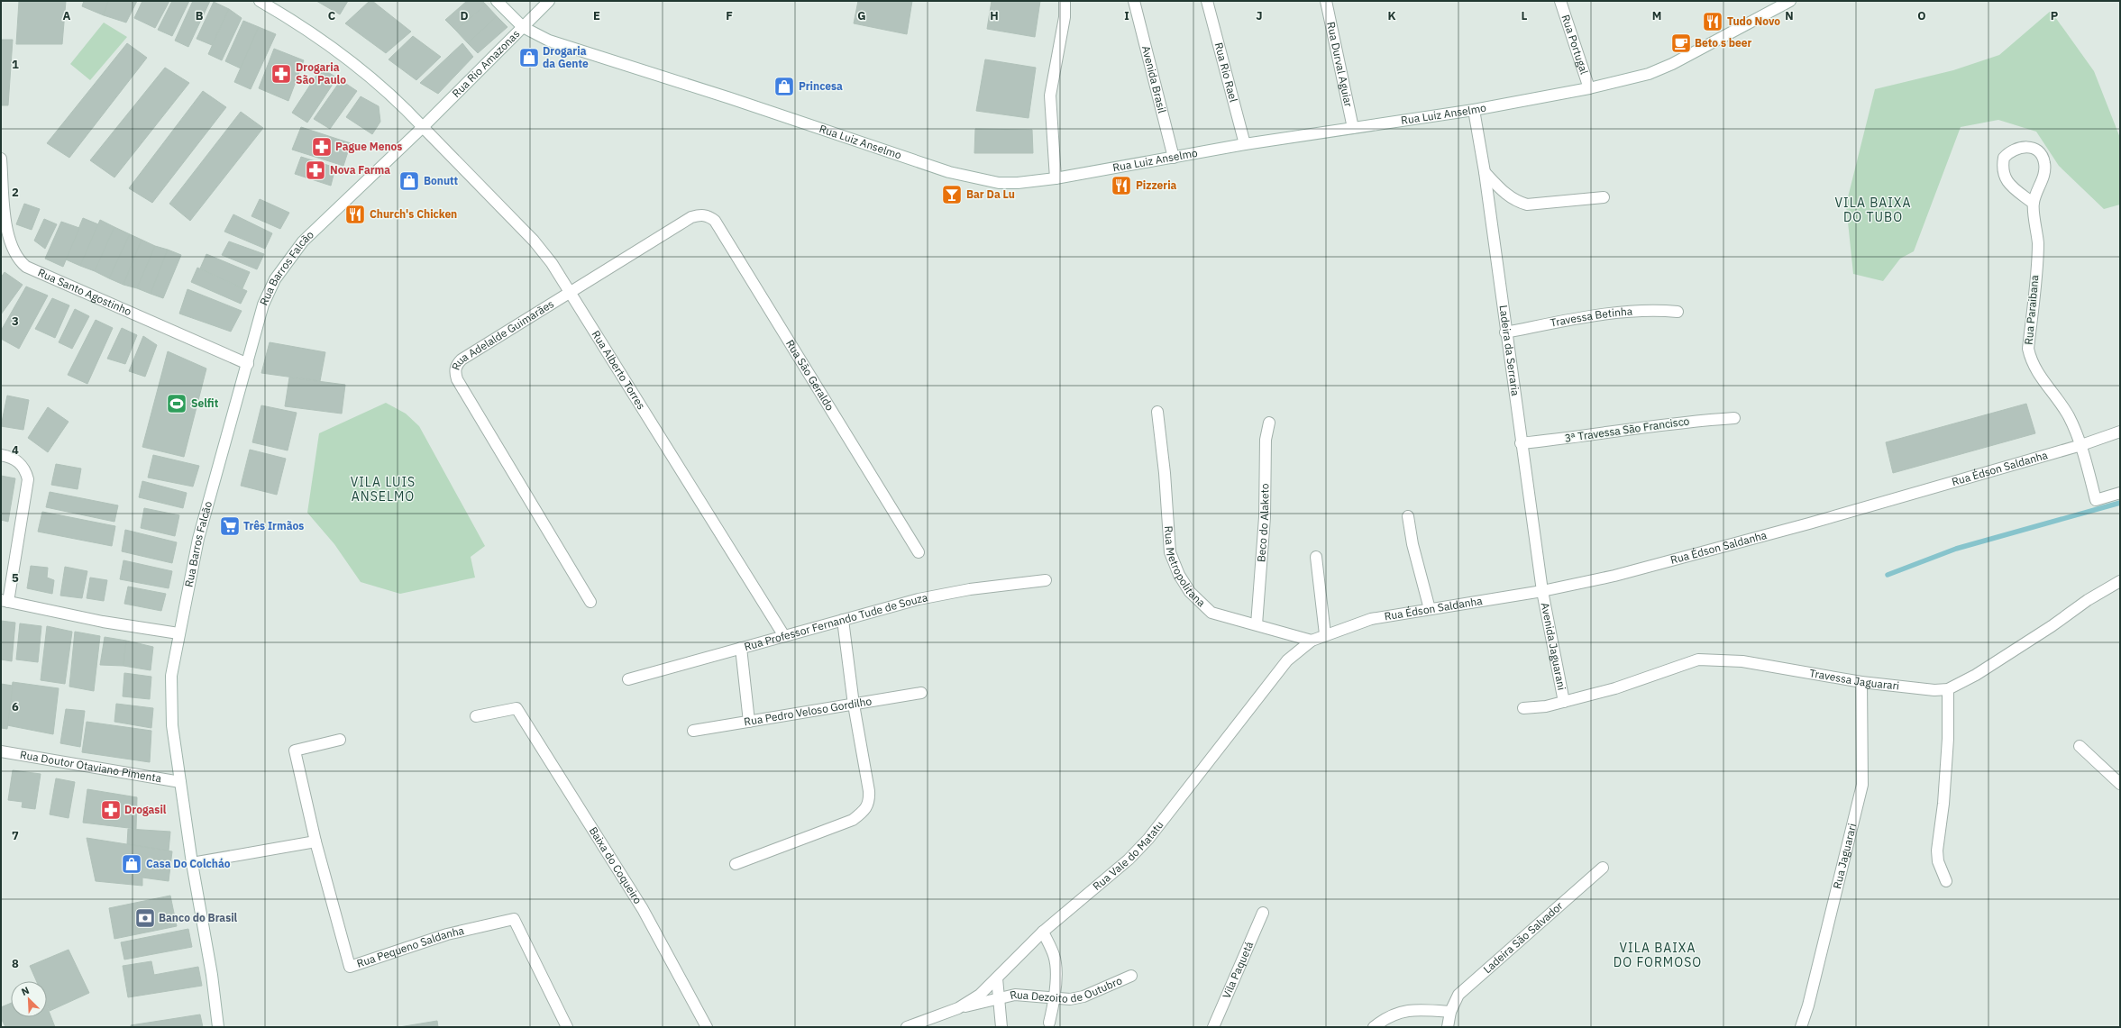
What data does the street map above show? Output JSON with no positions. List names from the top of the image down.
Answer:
{
  "streets": {
    "street": [
      "Rua Portugal",
      "Rua Rio Amazonas",
      "Rua Durval Aguiar",
      "Rua Rio Rael",
      "Avenida Brasil",
      "Rua Luiz Anselmo",
      "Rua Barros Falcão",
      "Rua Santo Agostinho",
      "Rua Paraibana",
      "Travessa Betinha",
      "Rua Adelalde Guimarães",
      "Ladeira da Serraria",
      "Rua Alberto Torres",
      "Rua Sāo Geraldo",
      "3ª Travessa São Francisco",
      "Rua Édson Saldanha",
      "Beco do Alaketo",
      "Rua Metropolitana",
      "Rua Professor Fernando Tude de Souza",
      "Avenida Jaguarani",
      "Travessa Jaguarari",
      "Rua Pedro Veloso Gordilho",
      "Rua Doutor Otaviano Pimenta",
      "Rua Vale do Matatu",
      "Rua Jaguarari",
      "Baixa do Coqueiro",
      "Ladeira São Salvador",
      "Rua Pequeno Saldanha",
      "Vila Paquetá",
      "Rua Dezoito de Outubro"
    ]
  },
  "crossings": [
    ["Rua Portugal", "Rua Luiz Anselmo"],
    ["Rua Rio Amazonas", "Rua Luiz Anselmo"],
    ["Rua Rio Amazonas", "Rua Barros Falcão"],
    ["Rua Rio Amazonas", "Rua Alberto Torres"],
    ["Rua Durval Aguiar", "Rua Luiz Anselmo"],
    ["Rua Rio Rael", "Rua Luiz Anselmo"],
    ["Avenida Brasil", "Rua Luiz Anselmo"],
    ["Rua Luiz Anselmo", "Ladeira da Serraria"],
    ["Rua Barros Falcão", "Rua Santo Agostinho"],
    ["Rua Barros Falcão", "Rua Alberto Torres"],
    ["Rua Barros Falcão", "Rua Doutor Otaviano Pimenta"],
    ["Rua Paraibana", "Rua Édson Saldanha"],
    ["Travessa Betinha", "Ladeira da Serraria"],
    ["Rua Adelalde Guimarães", "Rua Alberto Torres"],
    ["Rua Adelalde Guimarães", "Rua Sāo Geraldo"],
    ["Ladeira da Serraria", "3ª Travessa São Francisco"],
    ["Ladeira da Serraria", "Rua Édson Saldanha"],
    ["Ladeira da Serraria", "Avenida Jaguarani"],
    ["Rua Alberto Torres", "Rua Professor Fernando Tude de Souza"],
    ["Rua Édson Saldanha", "Rua Metropolitana"],
    ["Rua Édson Saldanha", "Avenida Jaguarani"],
    ["Rua Édson Saldanha", "Rua Vale do Matatu"],
    ["Beco do Alaketo", "Rua Metropolitana"],
    ["Rua Metropolitana", "Rua Vale do Matatu"],
    ["Avenida Jaguarani", "Travessa Jaguarari"],
    ["Travessa Jaguarari", "Rua Jaguarari"],
    ["Rua Vale do Matatu", "Rua Dezoito de Outubro"]
  ],
  "districts": ["VILA BAIXA DO TUBO", "VILA LUIS ANSELMO", "VILA BAIXA DO FORMOSO"],
  "places": {
    "restaurant": ["Tudo Novo", "Pizzeria", "Church's Chicken"],
    "cafe": ["Beto s beer"],
    "shop": [
      "Drogaria da Gente",
      "Princesa",
      "Bonutt",
      "Casa Do Colcháo"
    ],
    "pharmacy": [
      "Drogaria São Paulo",
      "Pague Menos",
      "Nova Farma",
      "Drogasil"
    ],
    "bar": ["Bar Da Lu"],
    "sports": ["Selfit"],
    "supermarket": ["Três Irmãos"],
    "bank": ["Banco do Brasil"]
  },
  "north": "top left",
  "grid": {
    "columns": [
      "A",
      "B",
      "C",
      "D",
      "E",
      "F",
      "G",
      "H",
      "I",
      "J",
      "K",
      "L",
      "M",
      "N",
      "O",
      "P"
    ],
    "rows": [
      "1",
      "2",
      "3",
      "4",
      "5",
      "6",
      "7",
      "8"
    ]
  }
}
